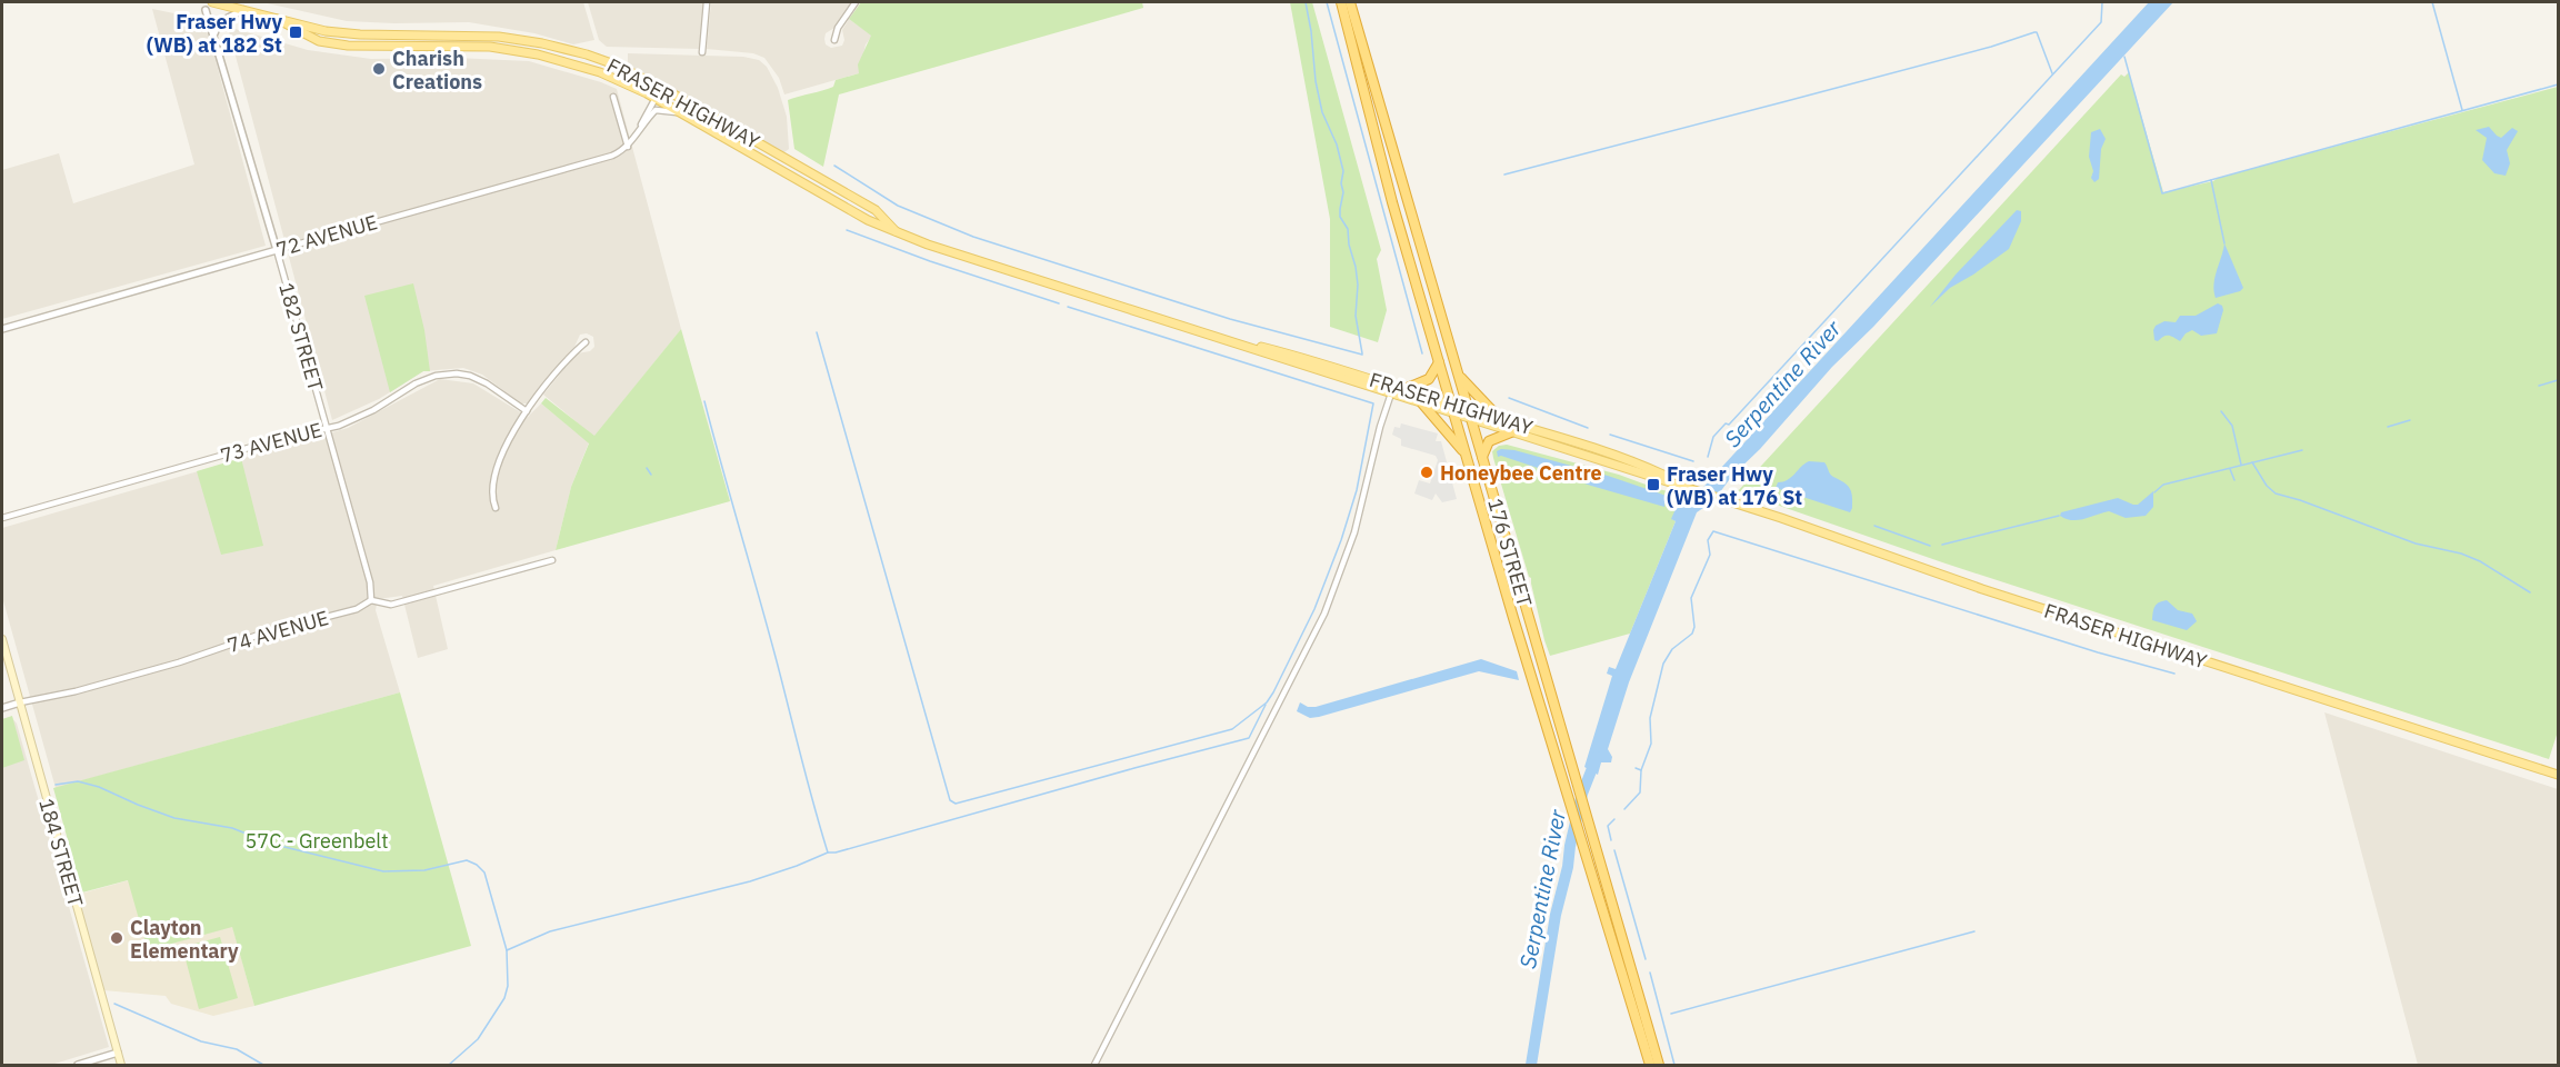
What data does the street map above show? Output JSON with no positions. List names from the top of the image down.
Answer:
{
  "streets": {
    "highway": ["176 STREET"],
    "main road": ["FRASER HIGHWAY", "184 STREET"],
    "street": [
      "72 AVENUE",
      "182 STREET",
      "73 AVENUE",
      "74 AVENUE"
    ]
  },
  "crossings": [
    ["FRASER HIGHWAY", "176 STREET"],
    ["72 AVENUE", "182 STREET"],
    ["182 STREET", "73 AVENUE"],
    ["182 STREET", "74 AVENUE"],
    ["74 AVENUE", "184 STREET"]
  ],
  "water": ["Serpentine River"],
  "parks": ["57C - Greenbelt"],
  "places": {
    "transit": ["Fraser Hwy (WB) at 182 St", "Fraser Hwy (WB) at 176 St"],
    "other": ["Charish Creations", "Honeybee Centre", "Clayton Elementary"]
  }
}
